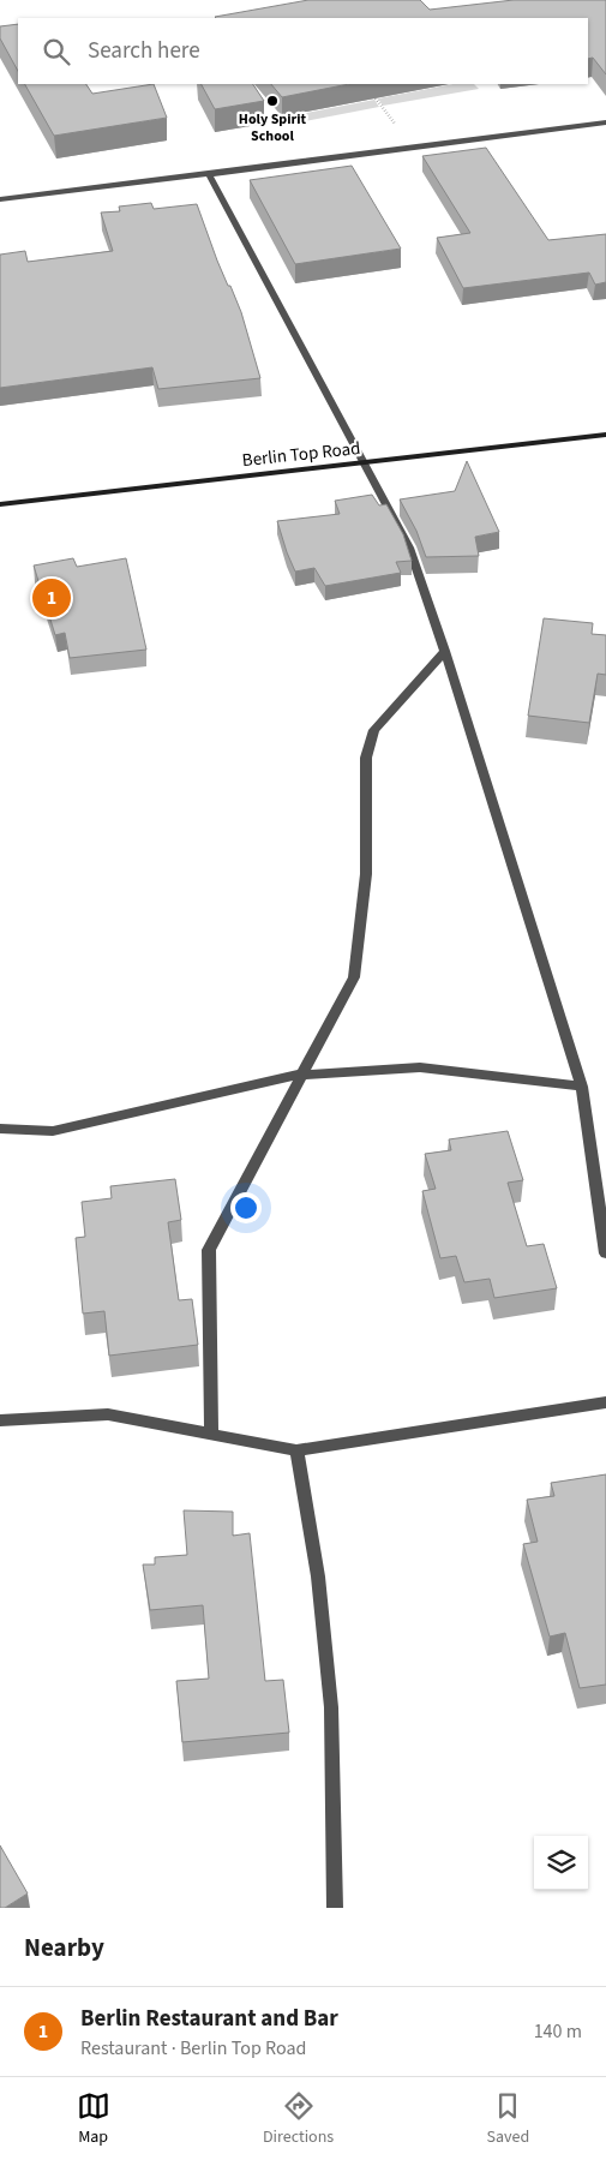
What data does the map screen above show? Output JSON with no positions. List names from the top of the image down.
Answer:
{
  "streets": {
    "street": ["Berlin Top Road"]
  },
  "places": ["Holy Spirit School"],
  "page": {
    "search": "Search here",
    "pins": "1",
    "heading": "Nearby",
    "list": [
      {
        "mark": "1",
        "name": "Berlin Restaurant and Bar",
        "note": "Restaurant · Berlin Top Road",
        "value": "140 m"
      }
    ],
    "nav": ["Map", "Directions", "Saved"]
  }
}
